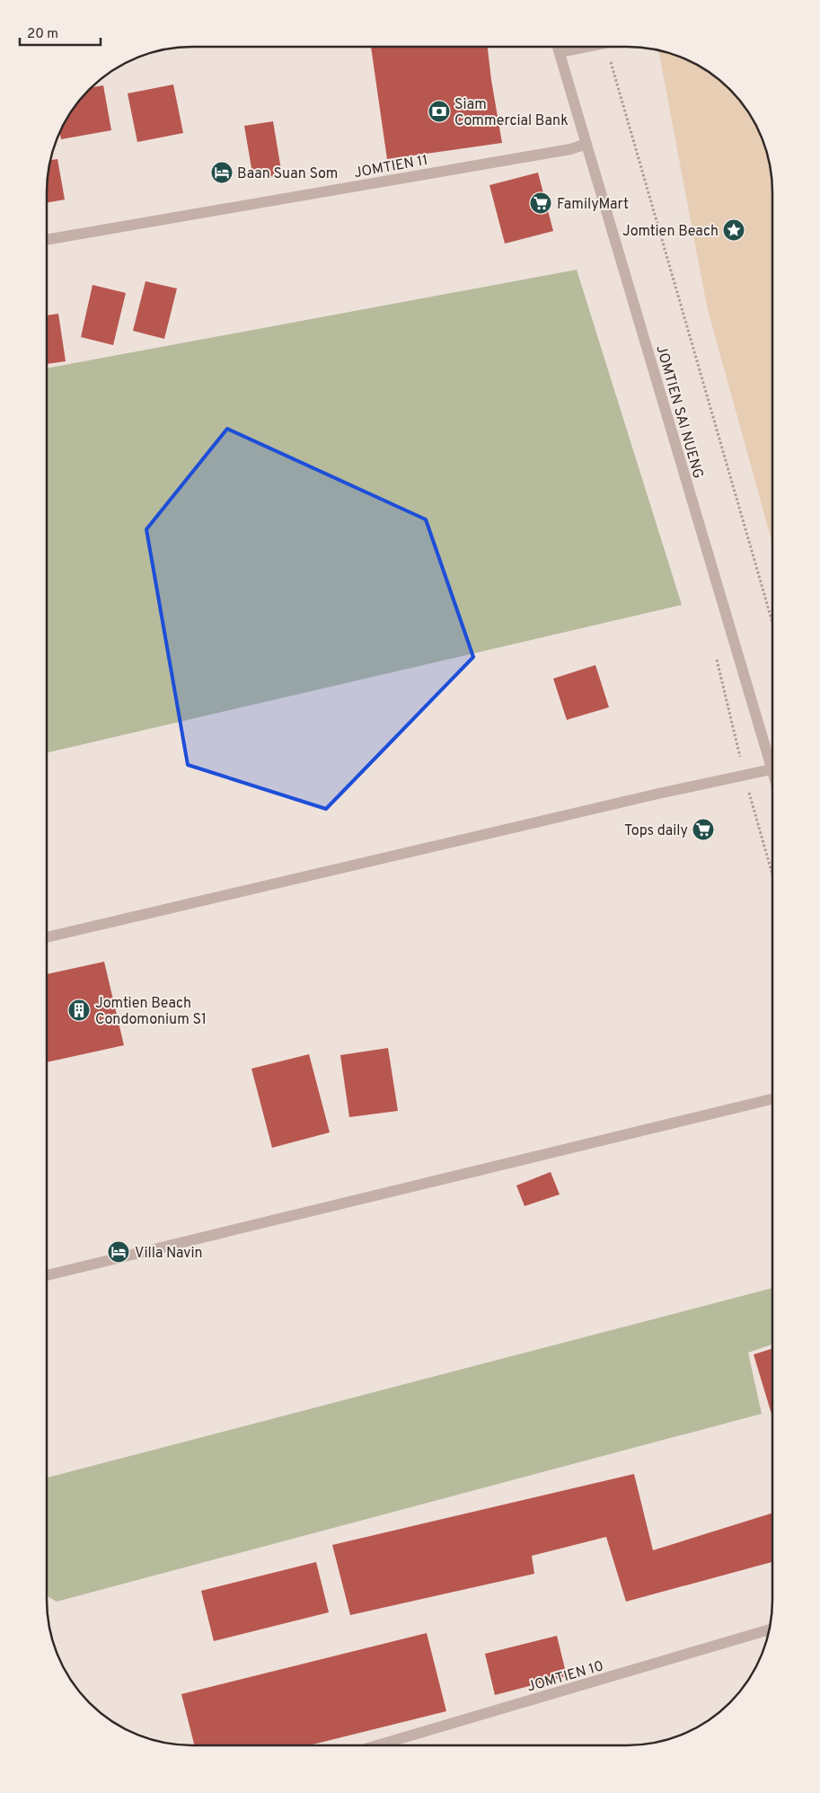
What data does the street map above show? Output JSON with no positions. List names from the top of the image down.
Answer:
{
  "streets": {
    "street": ["JOMTIEN 11", "JOMTIEN SAI NUENG", "JOMTIEN 10"]
  },
  "crossings": [
    ["JOMTIEN 11", "JOMTIEN SAI NUENG"]
  ],
  "places": {
    "bank": ["Siam Commercial Bank"],
    "hotel": ["Baan Suan Som", "Villa Navin"],
    "supermarket": ["FamilyMart", "Tops daily"],
    "place": ["Jomtien Beach"],
    "building": ["Jomtien Beach Condomonium S1"]
  },
  "scale_bar": "20 m"
}
